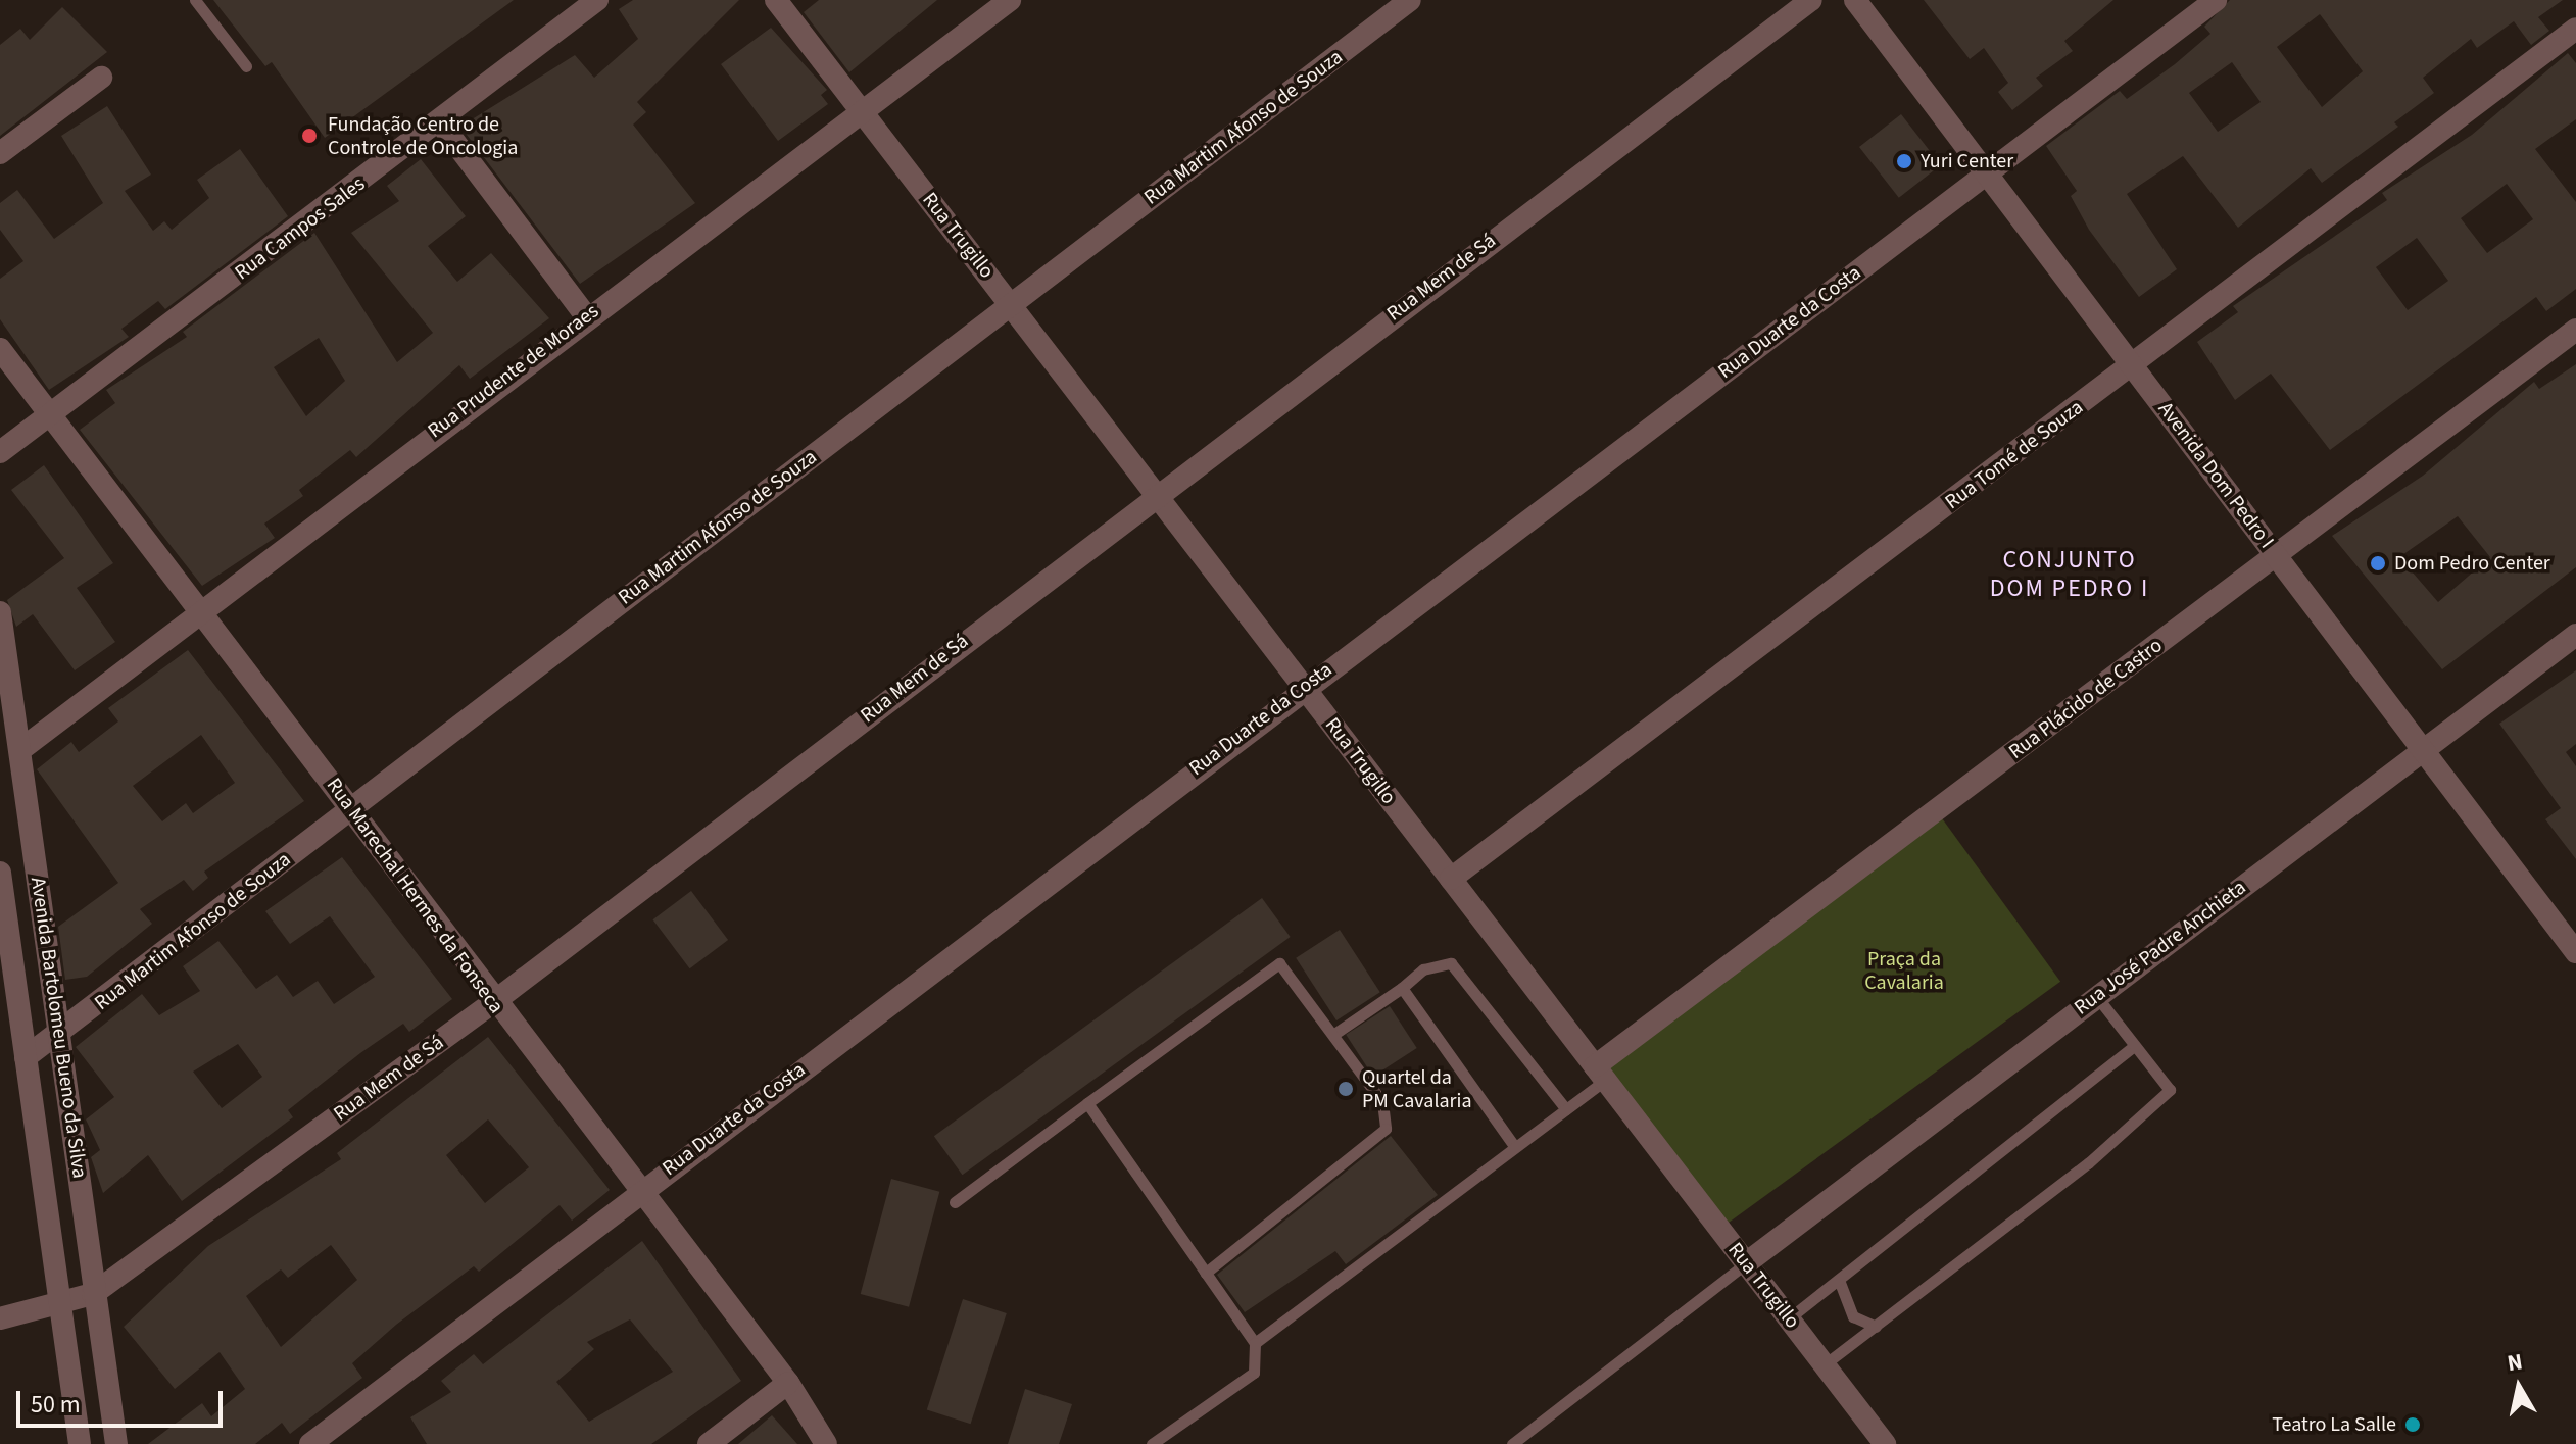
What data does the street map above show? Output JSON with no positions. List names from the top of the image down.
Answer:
{
  "streets": {
    "street": [
      "Rua Martim Afonso de Souza",
      "Rua Campos Sales",
      "Rua Trugillo",
      "Rua Mem de Sá",
      "Rua Duarte da Costa",
      "Rua Prudente de Moraes",
      "Rua Tomé de Souza",
      "Avenida Dom Pedro I",
      "Rua Plácido de Castro",
      "Rua Marechal Hermes da Fonseca",
      "Rua José Padre Anchieta",
      "Avenida Bartolomeu Bueno da Silva"
    ]
  },
  "crossings": [
    ["Rua Martim Afonso de Souza", "Rua Trugillo"],
    ["Rua Martim Afonso de Souza", "Rua Marechal Hermes da Fonseca"],
    ["Rua Martim Afonso de Souza", "Avenida Bartolomeu Bueno da Silva"],
    ["Rua Campos Sales", "Rua Marechal Hermes da Fonseca"],
    ["Rua Trugillo", "Rua Mem de Sá"],
    ["Rua Trugillo", "Rua Duarte da Costa"],
    ["Rua Trugillo", "Rua Prudente de Moraes"],
    ["Rua Trugillo", "Rua Tomé de Souza"],
    ["Rua Trugillo", "Rua Plácido de Castro"],
    ["Rua Trugillo", "Rua José Padre Anchieta"],
    ["Rua Mem de Sá", "Rua Marechal Hermes da Fonseca"],
    ["Rua Mem de Sá", "Avenida Bartolomeu Bueno da Silva"],
    ["Rua Duarte da Costa", "Avenida Dom Pedro I"],
    ["Rua Duarte da Costa", "Rua Marechal Hermes da Fonseca"],
    ["Rua Prudente de Moraes", "Rua Marechal Hermes da Fonseca"],
    ["Rua Prudente de Moraes", "Avenida Bartolomeu Bueno da Silva"],
    ["Rua Tomé de Souza", "Avenida Dom Pedro I"],
    ["Avenida Dom Pedro I", "Rua Plácido de Castro"],
    ["Avenida Dom Pedro I", "Rua José Padre Anchieta"]
  ],
  "districts": ["CONJUNTO DOM PEDRO I"],
  "parks": ["Praça da Cavalaria"],
  "places": [
    "Fundação Centro de Controle de Oncologia",
    "Yuri Center",
    "Dom Pedro Center",
    "Quartel da PM Cavalaria",
    "Teatro La Salle"
  ],
  "scale_bar": "50 m",
  "north": "top"
}
